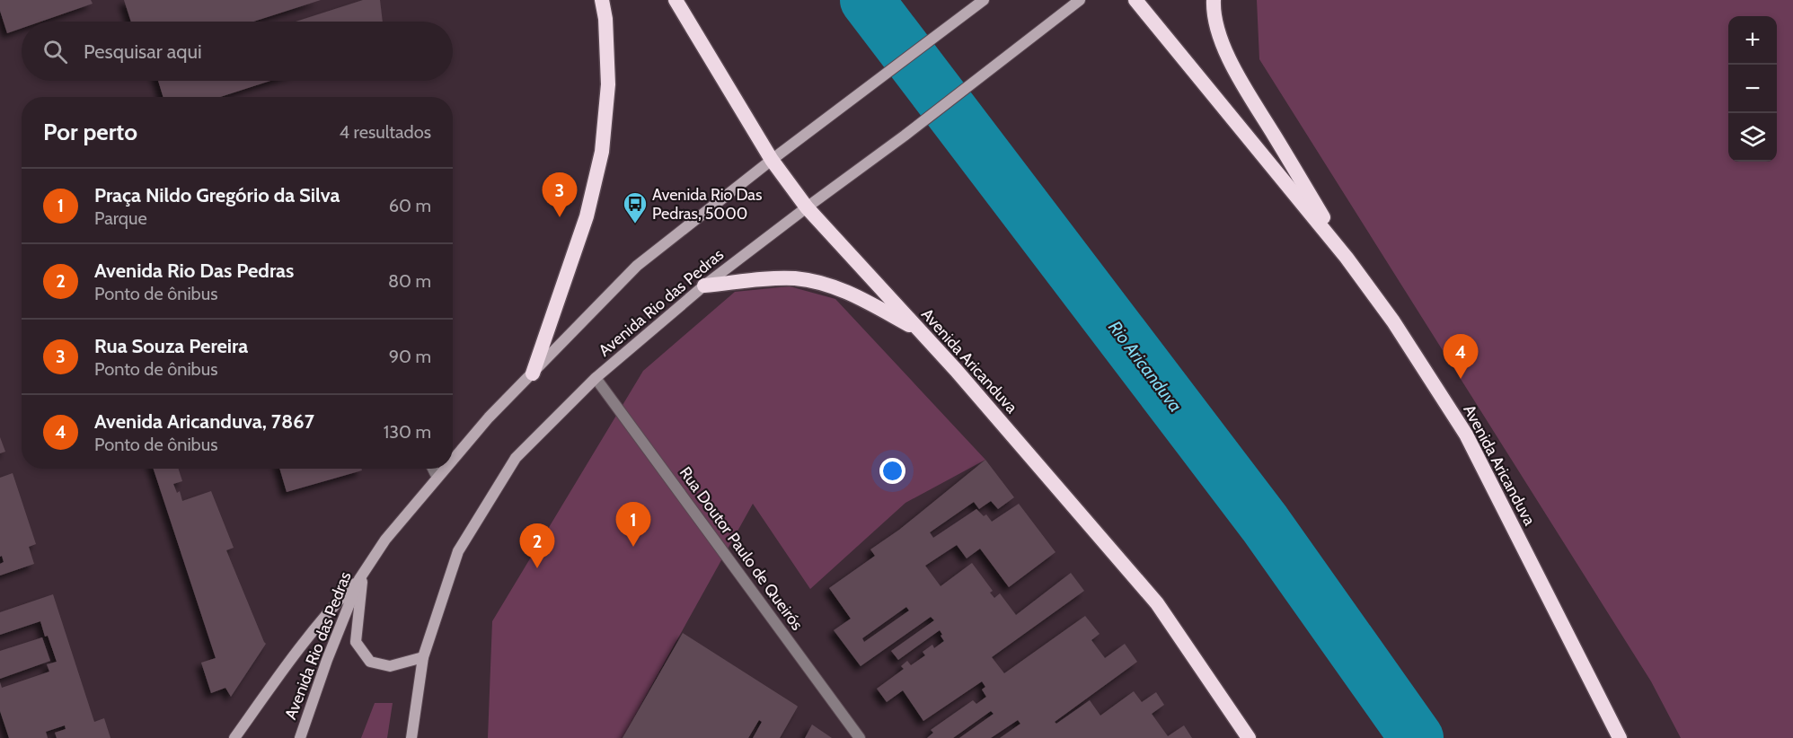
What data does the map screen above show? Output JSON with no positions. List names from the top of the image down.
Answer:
{
  "streets": {
    "highway": ["Avenida Aricanduva"],
    "main road": ["Avenida Rio das Pedras"],
    "street": ["Rua Doutor Paulo de Queirós"]
  },
  "crossings": [
    ["Avenida Rio das Pedras", "Avenida Aricanduva"],
    ["Avenida Rio das Pedras", "Rua Doutor Paulo de Queirós"]
  ],
  "water": ["Rio Aricanduva"],
  "places": {
    "bus stop": ["Avenida Rio Das Pedras, 5000"]
  },
  "page": {
    "map_buttons": ["+", "−"],
    "search": "Pesquisar aqui",
    "heading": ["Por perto", "4 resultados"],
    "list": [
      {
        "mark": "1",
        "name": "Praça Nildo Gregório da Silva",
        "note": "Parque",
        "value": "60 m"
      },
      {
        "mark": "2",
        "name": "Avenida Rio Das Pedras",
        "note": "Ponto de ônibus",
        "value": "80 m"
      },
      {
        "mark": "3",
        "name": "Rua Souza Pereira",
        "note": "Ponto de ônibus",
        "value": "90 m"
      },
      {
        "mark": "4",
        "name": "Avenida Aricanduva, 7867",
        "note": "Ponto de ônibus",
        "value": "130 m"
      }
    ],
    "pins": [
      "3",
      "4",
      "1",
      "2"
    ]
  }
}
